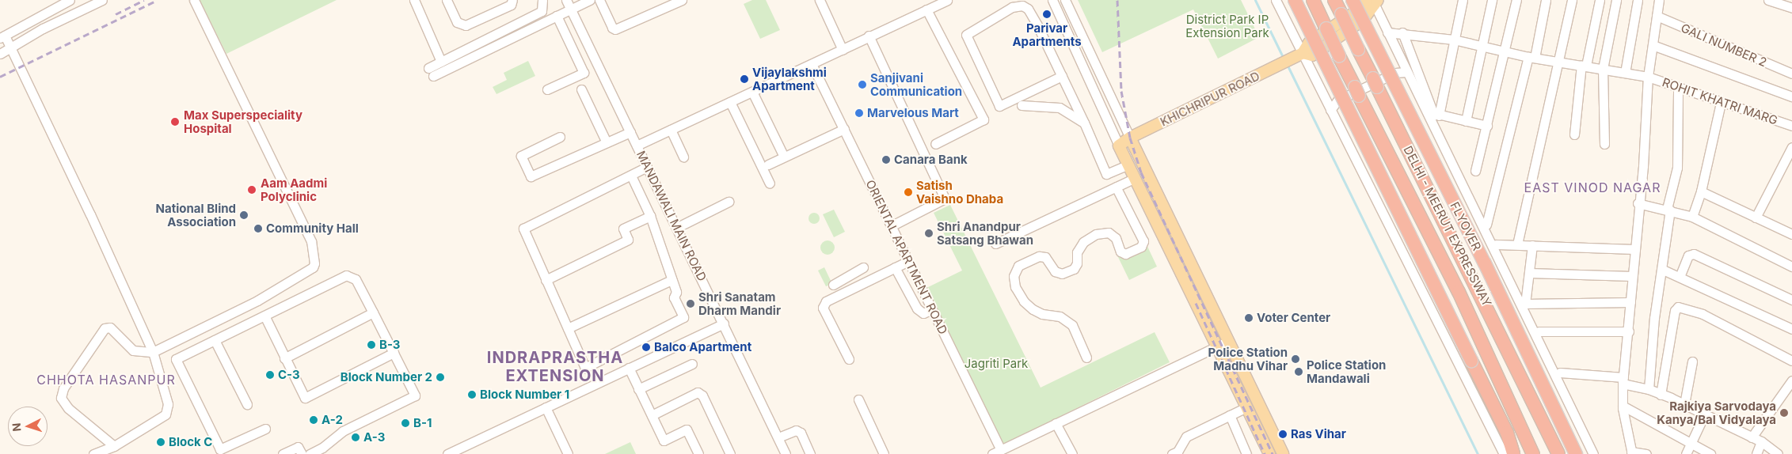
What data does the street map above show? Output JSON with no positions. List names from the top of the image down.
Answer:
{
  "streets": {
    "highway": ["DELHI - MEERUT EXPRESSWAY", "FLYOVER"],
    "main road": ["KHICHRIPUR ROAD"],
    "street": [
      "GALI NUMBER 2",
      "ROHIT KHATRI MARG",
      "MANDAWALI MAIN ROAD",
      "ORIENTAL APARTMENT ROAD"
    ]
  },
  "districts": ["EAST VINOD NAGAR", "INDRAPRASTHA EXTENSION", "CHHOTA HASANPUR"],
  "parks": ["District Park IP Extension Park", "Jagriti Park"],
  "places": [
    "Parivar Apartments",
    "Vijaylakshmi Apartment",
    "Sanjivani Communication",
    "Marvelous Mart",
    "Max Superspeciality Hospital",
    "Canara Bank",
    "Aam Aadmi Polyclinic",
    "Satish Vaishno Dhaba",
    "National Blind Association",
    "Community Hall",
    "Shri Anandpur Satsang Bhawan",
    "Shri Sanatam Dharm Mandir",
    "Voter Center",
    "B-3",
    "Balco Apartment",
    "Police Station Madhu Vihar",
    "Police Station Mandawali",
    "C-3",
    "Block Number 2",
    "Block Number 1",
    "Rajkiya Sarvodaya Kanya/Bal Vidyalaya",
    "A-2",
    "B-1",
    "Ras Vihar",
    "A-3",
    "Block C"
  ],
  "north": "left"
}
